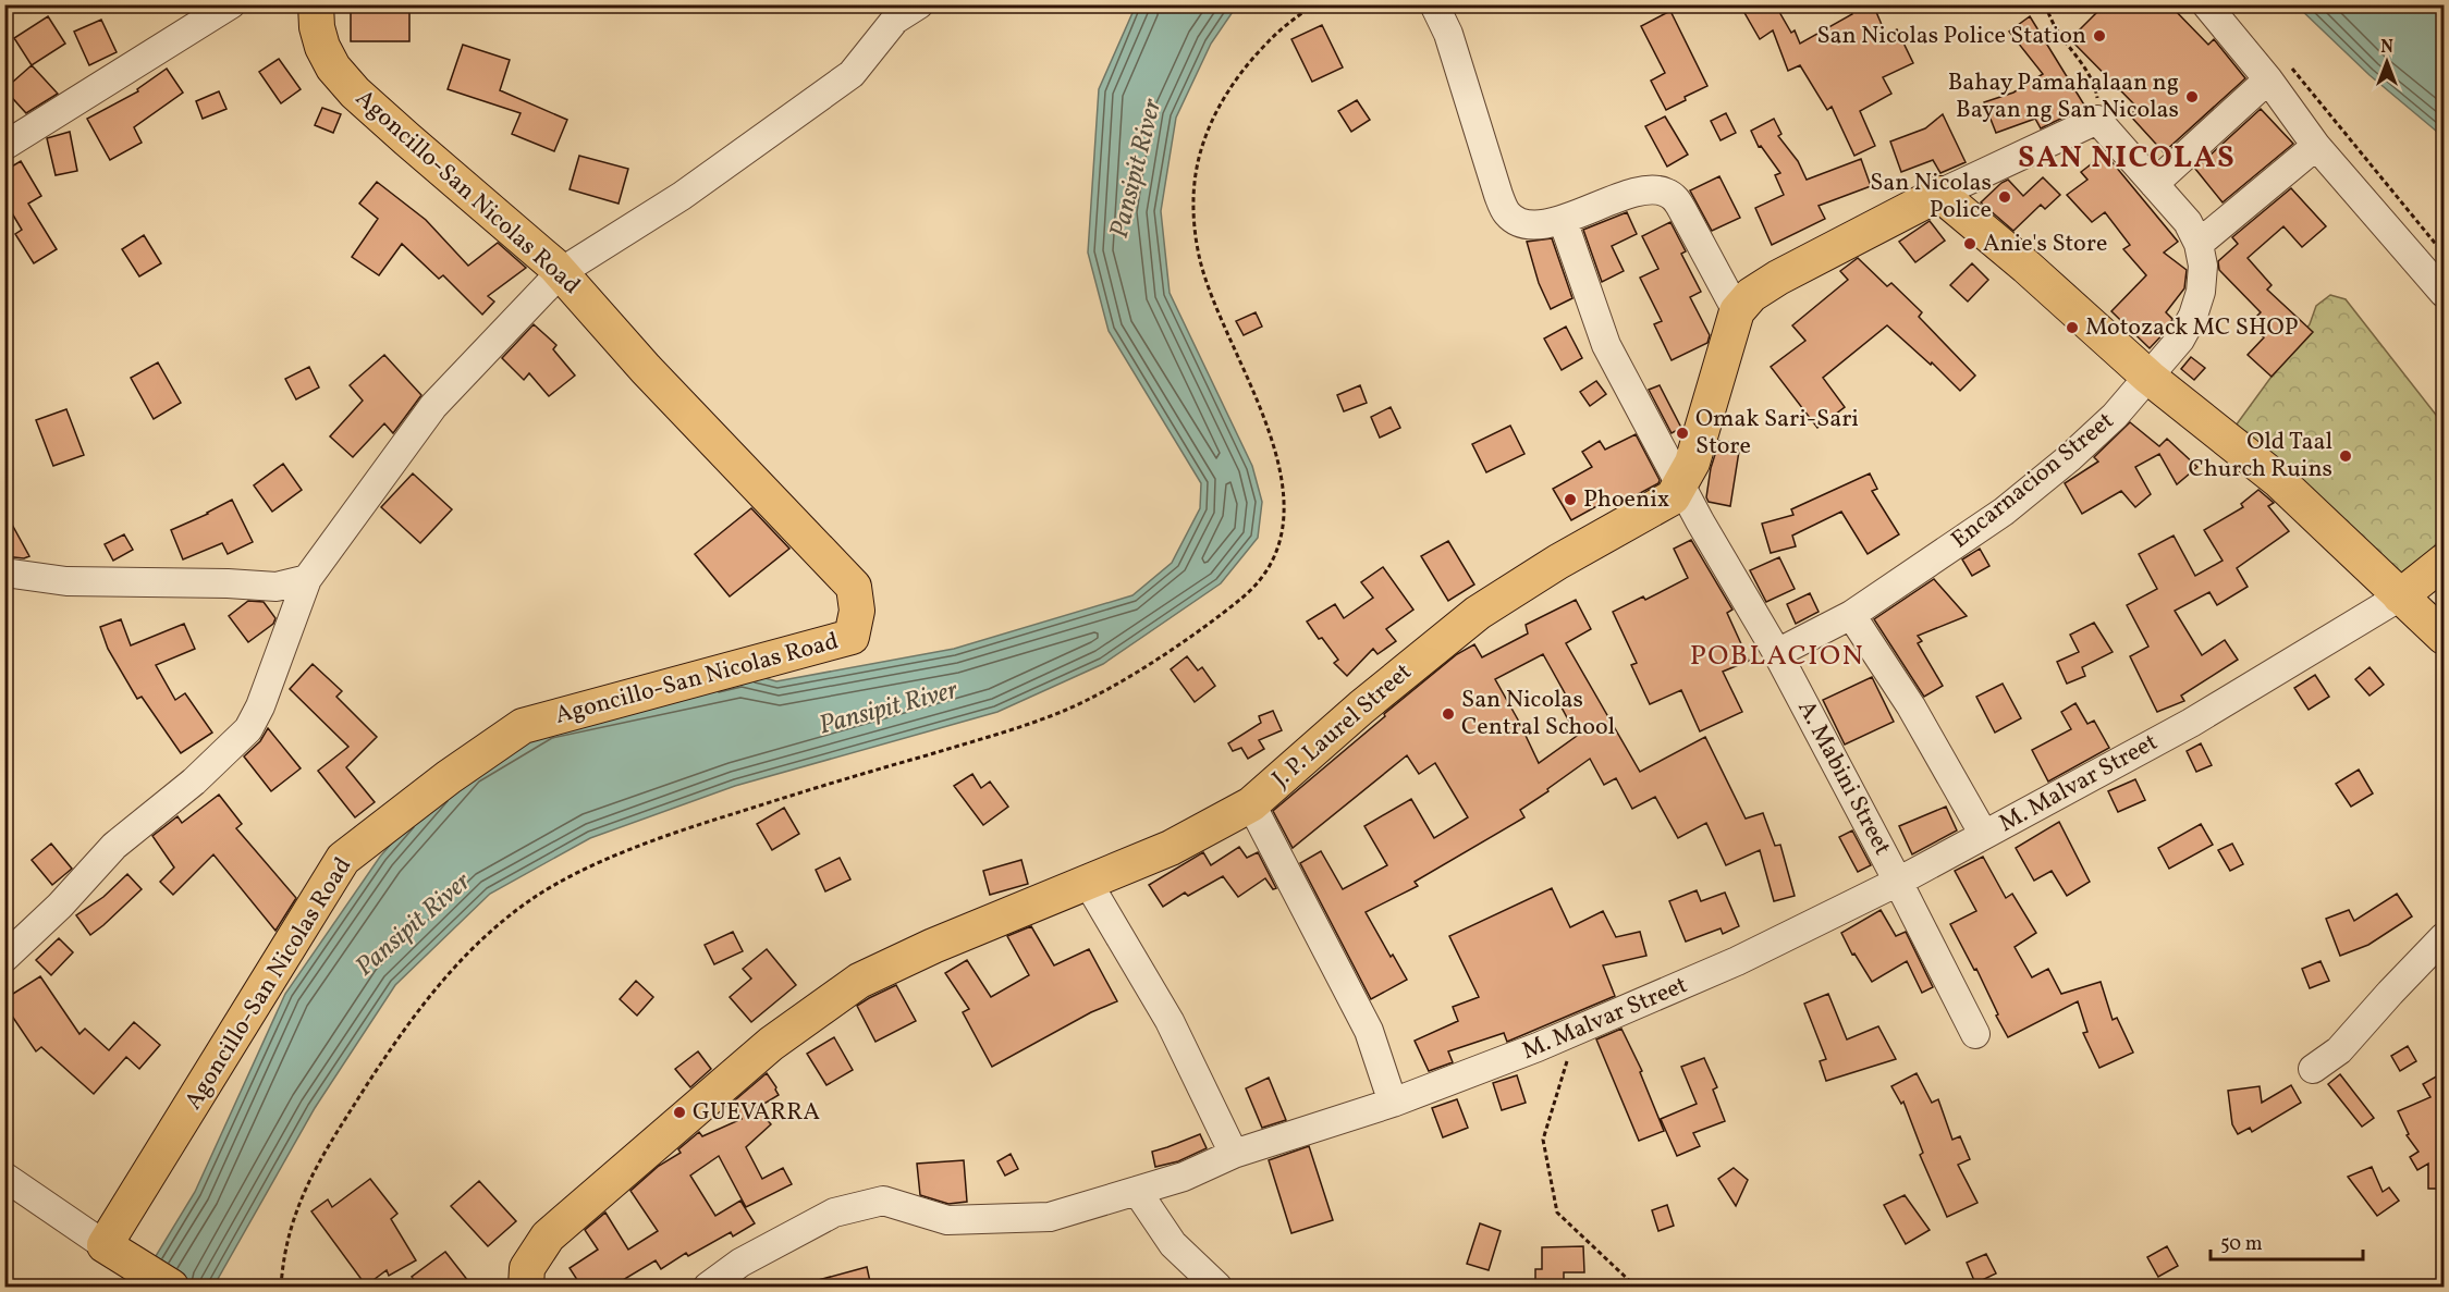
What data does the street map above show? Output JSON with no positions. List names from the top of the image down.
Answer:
{
  "streets": {
    "main road": ["Agoncillo-San Nicolas Road", "J. P. Laurel Street", "M. Malvar Street"],
    "street": ["Encarnacion Street", "A. Mabini Street"]
  },
  "crossings": [
    ["Encarnacion Street", "A. Mabini Street"],
    ["J. P. Laurel Street", "A. Mabini Street"],
    ["A. Mabini Street", "M. Malvar Street"]
  ],
  "districts": ["SAN NICOLAS", "POBLACION"],
  "water": ["Pansipit River"],
  "places": [
    "San Nicolas Police Station",
    "Bahay Pamahalaan ng Bayan ng San Nicolas",
    "San Nicolas Police",
    "Anie's Store",
    "Motozack MC SHOP",
    "Omak Sari-Sari Store",
    "Old Taal Church Ruins",
    "Phoenix",
    "San Nicolas Central School",
    "GUEVARRA"
  ],
  "scale_bar": "50 m",
  "north": "top"
}
